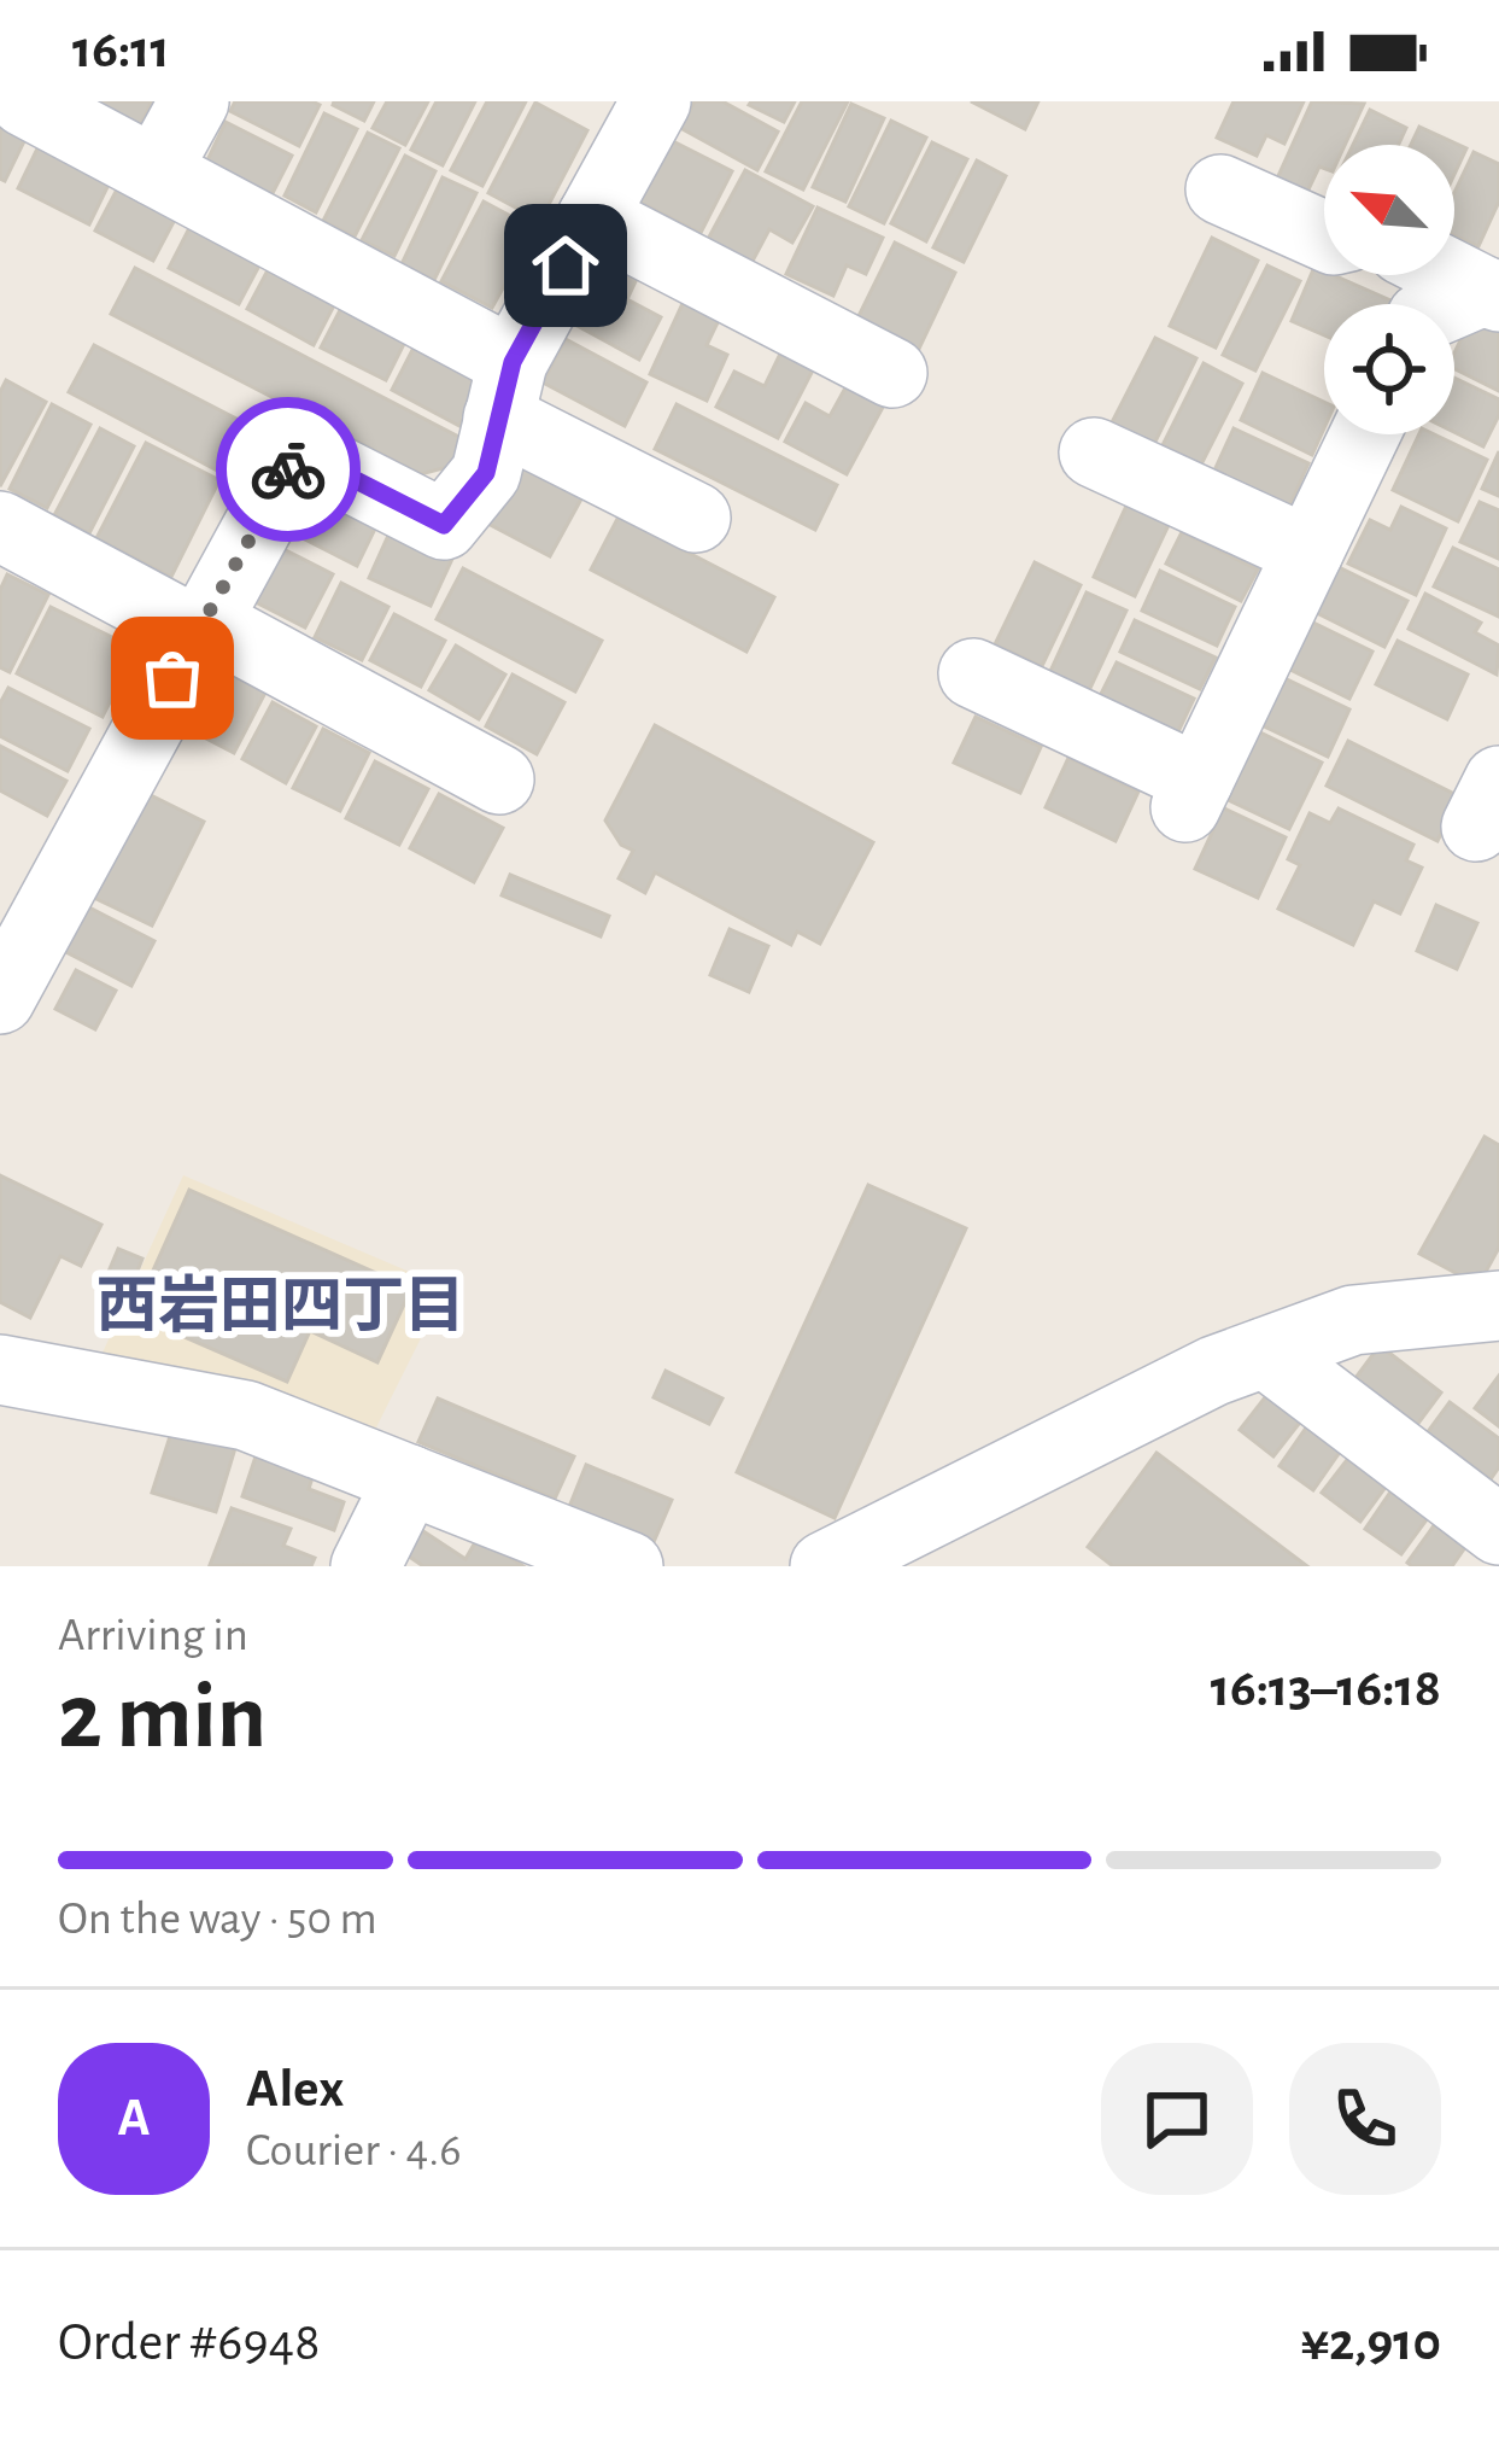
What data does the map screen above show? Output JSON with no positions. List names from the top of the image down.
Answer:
{
  "districts": ["西岩田四丁目"],
  "north": "top left",
  "page": {
    "status": "16:11",
    "heading": ["2 min", "Arriving in", "16:13–16:18"],
    "panel": [
      "Alex",
      "Courier · 4.6",
      "Order #6948",
      "¥2,910"
    ],
    "bar": "On the way · 50 m",
    "round": "A"
  }
}
